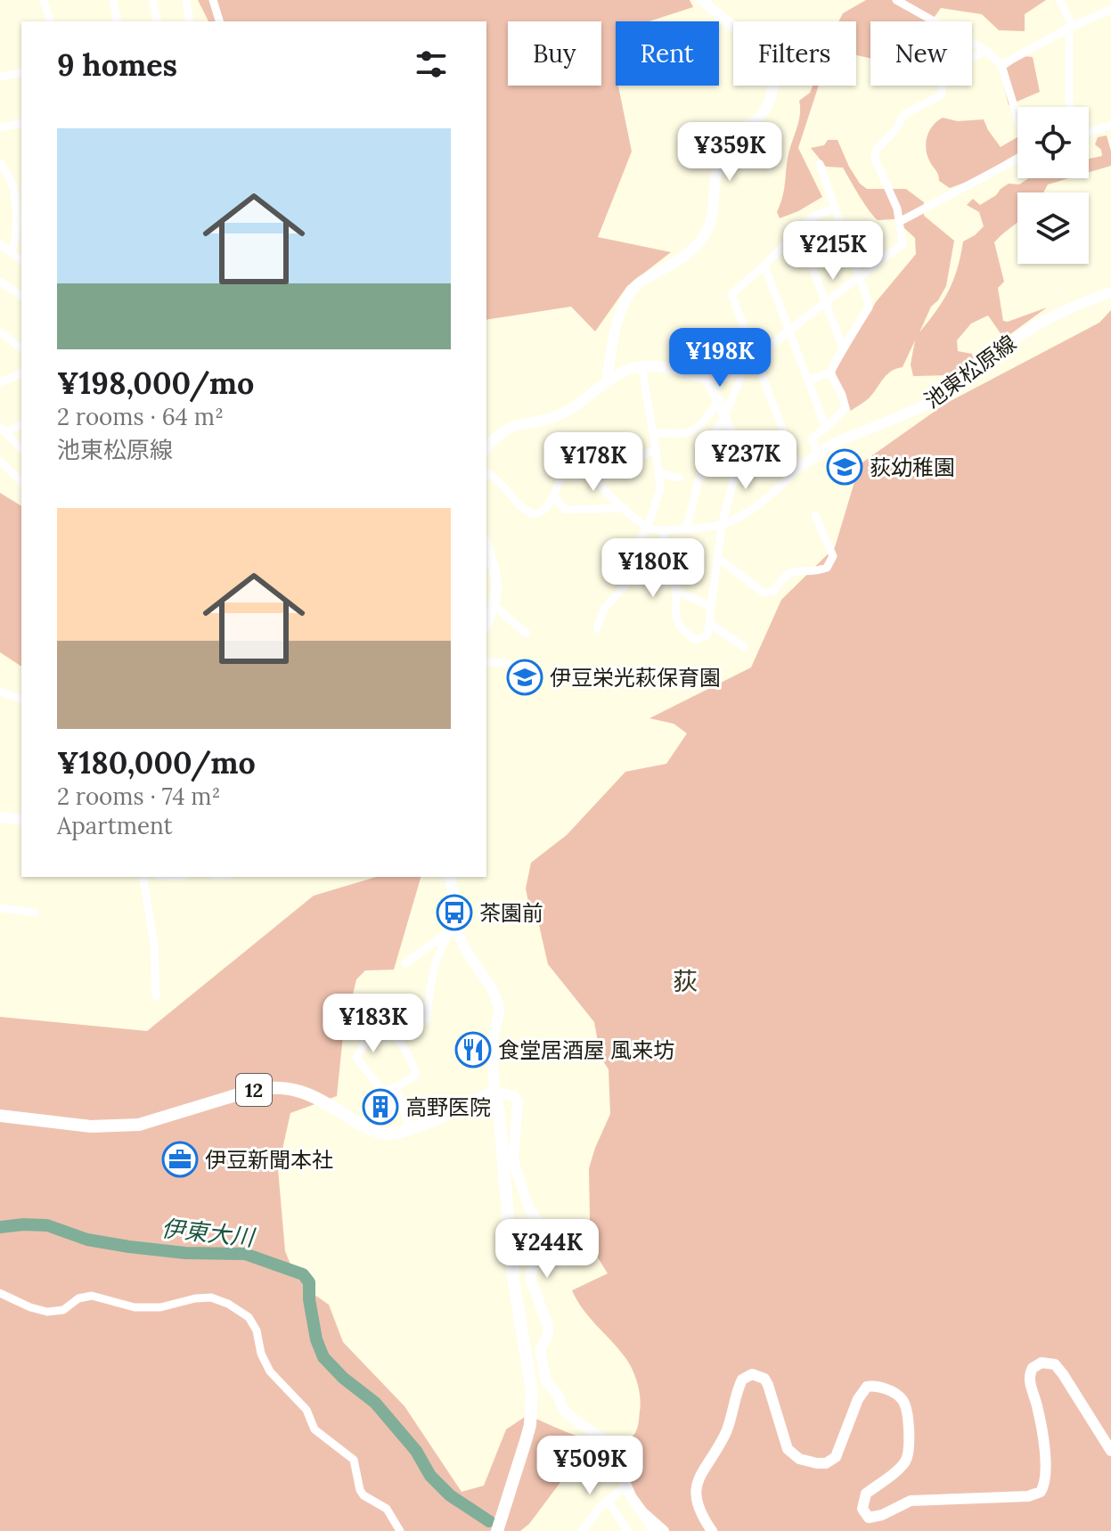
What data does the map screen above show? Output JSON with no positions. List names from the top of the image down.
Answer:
{
  "streets": {
    "main road": ["12"],
    "street": ["池東松原線"]
  },
  "districts": ["荻"],
  "water": ["伊東大川"],
  "places": {
    "school or university": ["荻幼稚園", "伊豆栄光萩保育園"],
    "bus stop": ["茶園前"],
    "restaurant": ["食堂居酒屋 風来坊"],
    "building": ["高野医院"],
    "office": ["伊豆新聞本社"]
  },
  "page": {
    "chip": [
      "Buy",
      "Rent",
      "Filters",
      "New"
    ],
    "heading": "9 homes",
    "list": [
      {
        "name": "¥198,000/mo",
        "note": "2 rooms · 64 m² · 池東松原線"
      },
      {
        "name": "¥180,000/mo",
        "note": "2 rooms · 74 m² · Apartment"
      }
    ],
    "price": [
      "¥359K",
      "¥215K",
      "¥198K",
      "¥237K",
      "¥178K",
      "¥180K",
      "¥183K",
      "¥244K",
      "¥509K"
    ]
  }
}
